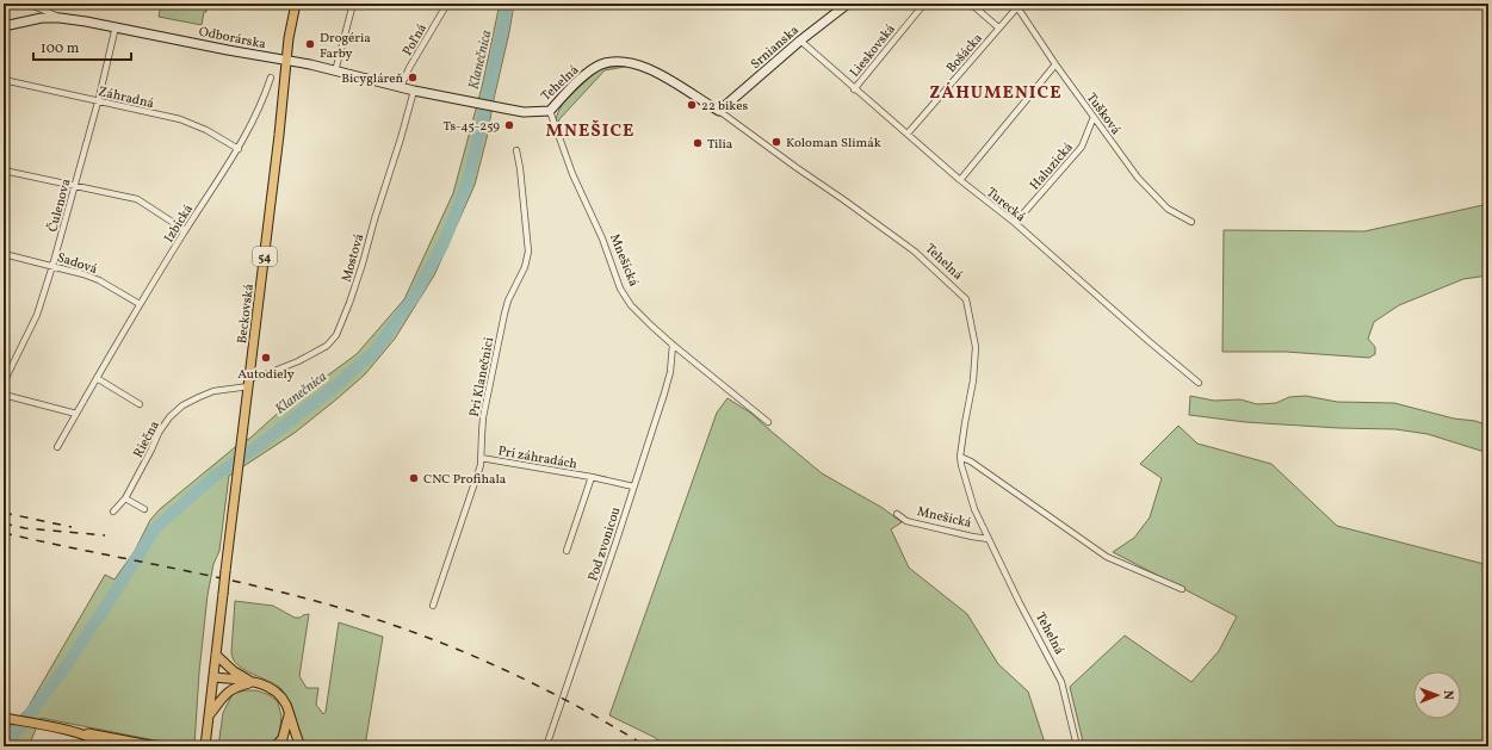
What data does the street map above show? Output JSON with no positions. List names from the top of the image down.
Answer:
{
  "streets": {
    "main road": ["54", "Beckovská"],
    "street": [
      "Odborárska",
      "Poľná",
      "Srnianska",
      "Lieskovská",
      "Bošácka",
      "Tehelná",
      "Záhradná",
      "Tušková",
      "Haluzická",
      "Turecká",
      "Čulenova",
      "Izbická",
      "Mostová",
      "Mnešická",
      "Sadová",
      "Pri Klanečnici",
      "Riečna",
      "Pri záhradách",
      "Pod zvonicou"
    ]
  },
  "crossings": [
    ["Odborárska", "Čulenova"],
    ["Odborárska", "54"],
    ["Odborárska", "Beckovská"],
    ["Srnianska", "Tehelná"],
    ["Srnianska", "Turecká"],
    ["Lieskovská", "Turecká"],
    ["Bošácka", "Tušková"],
    ["Bošácka", "Turecká"],
    ["Tehelná", "Mostová"],
    ["Tehelná", "Mnešická"],
    ["Záhradná", "Čulenova"],
    ["Záhradná", "Izbická"],
    ["Tušková", "Haluzická"],
    ["Haluzická", "Turecká"],
    ["Čulenova", "Sadová"],
    ["Izbická", "Sadová"],
    ["54", "Beckovská"],
    ["Mostová", "Beckovská"],
    ["Mostová", "Riečna"],
    ["Mnešická", "Pod zvonicou"],
    ["Beckovská", "Riečna"],
    ["Pri Klanečnici", "Pri záhradách"],
    ["Pri záhradách", "Pod zvonicou"]
  ],
  "districts": ["ZÁHUMENICE", "MNEŠICE"],
  "water": ["Klanečnica"],
  "places": [
    "Drogéria Farby",
    "Bicygláreň",
    "22 bikes",
    "Ts-45-259",
    "Koloman Slimák",
    "Tilia",
    "Autodiely",
    "CNC Profihala"
  ],
  "scale_bar": "100 m",
  "north": "right"
}
